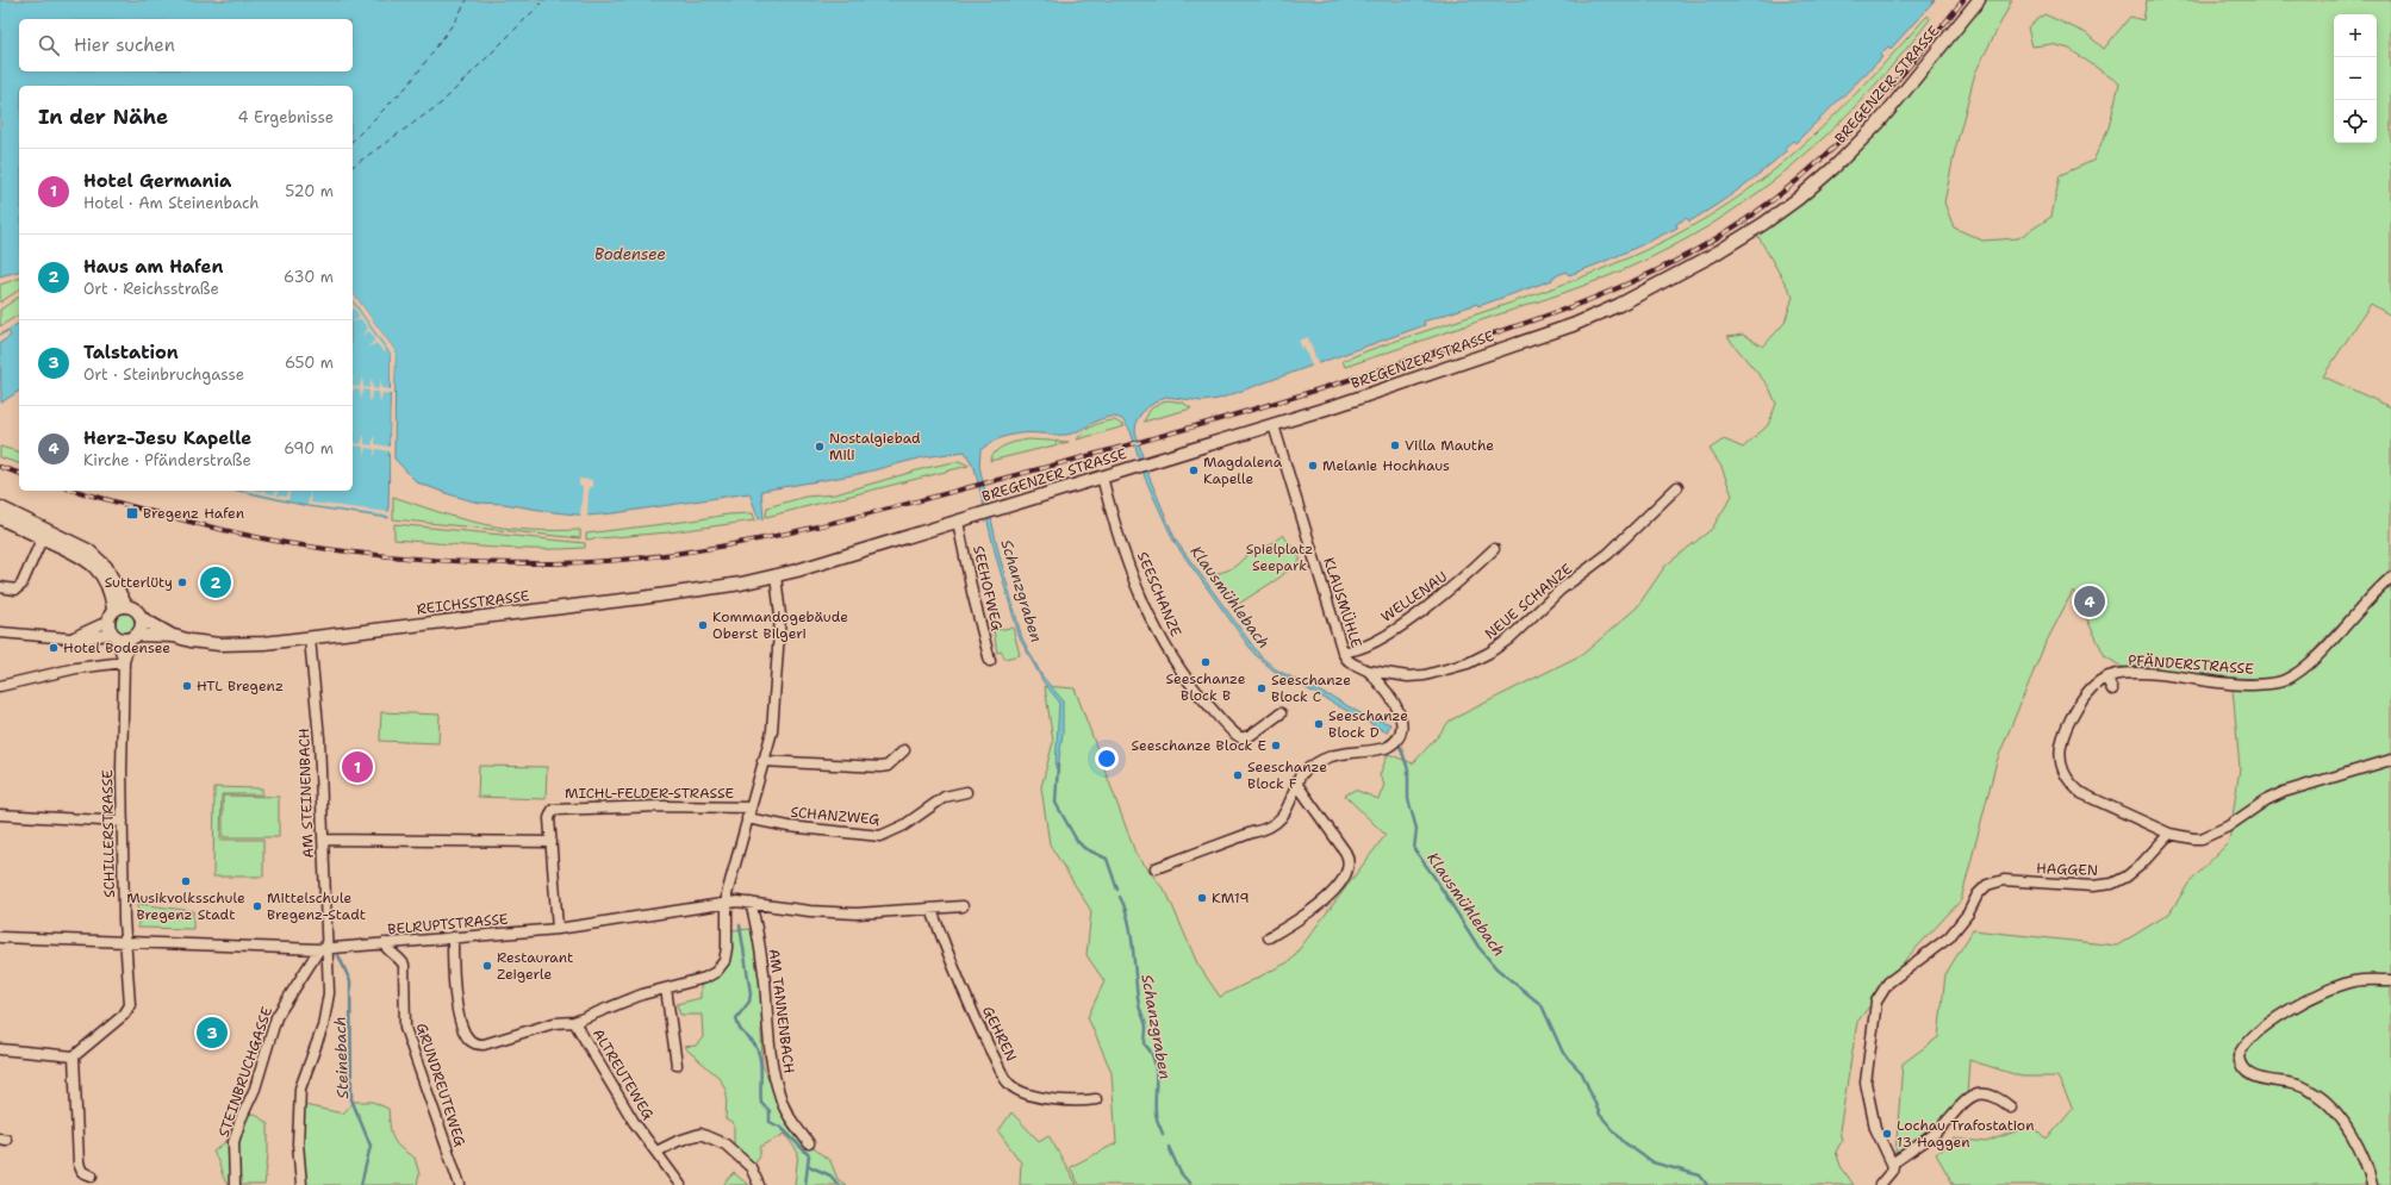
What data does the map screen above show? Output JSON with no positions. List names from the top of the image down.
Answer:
{
  "streets": {
    "main road": ["BREGENZER STRASSE", "REICHSSTRASSE"],
    "street": [
      "SEEHOFWEG",
      "SEESCHANZE",
      "WELLENAU",
      "NEUE SCHANZE",
      "KLAUSMÜHLE",
      "PFÄNDERSTRASSE",
      "AM STEINENBACH",
      "MICHL-FELDER-STRASSE",
      "SCHANZWEG",
      "SCHILLERSTRASSE",
      "HAGGEN",
      "BELRUPTSTRASSE",
      "AM TANNENBACH",
      "GEHREN",
      "STEINBRUCHGASSE",
      "ALTREUTEWEG",
      "GRUNDREUTEWEG"
    ]
  },
  "crossings": [
    ["BREGENZER STRASSE", "SEEHOFWEG"],
    ["BREGENZER STRASSE", "SEESCHANZE"],
    ["BREGENZER STRASSE", "REICHSSTRASSE"],
    ["BREGENZER STRASSE", "KLAUSMÜHLE"],
    ["WELLENAU", "KLAUSMÜHLE"],
    ["NEUE SCHANZE", "KLAUSMÜHLE"],
    ["REICHSSTRASSE", "AM STEINENBACH"],
    ["REICHSSTRASSE", "SCHILLERSTRASSE"],
    ["PFÄNDERSTRASSE", "HAGGEN"],
    ["AM STEINENBACH", "BELRUPTSTRASSE"],
    ["AM STEINENBACH", "STEINBRUCHGASSE"],
    ["MICHL-FELDER-STRASSE", "BELRUPTSTRASSE"],
    ["SCHILLERSTRASSE", "BELRUPTSTRASSE"],
    ["BELRUPTSTRASSE", "STEINBRUCHGASSE"],
    ["BELRUPTSTRASSE", "ALTREUTEWEG"],
    ["BELRUPTSTRASSE", "GRUNDREUTEWEG"]
  ],
  "water": [
    "Bodensee",
    "Schanzgraben",
    "Klausmühlebach",
    "Steinebach"
  ],
  "parks": ["Spielplatz Seepark"],
  "places": {
    "other": [
      "Villa Mauthe",
      "Nostalgiebad Mili",
      "Melanie Hochhaus",
      "Magdalena Kapelle",
      "Sutterlüty",
      "Kommandogebäude Oberst Bilgeri",
      "Hotel Bodensee",
      "Seeschanze Block B",
      "HTL Bregenz",
      "Seeschanze Block C",
      "Seeschanze Block D",
      "Seeschanze Block E",
      "Seeschanze Block F",
      "Musikvolksschule Bregenz Stadt",
      "KM19",
      "Mittelschule Bregenz-Stadt",
      "Restaurant Zeigerle",
      "Lochau Trafostation 13 Haggen"
    ],
    "transit": ["Bregenz Hafen"]
  },
  "page": {
    "map_buttons": ["+", "−"],
    "search": "Hier suchen",
    "heading": ["In der Nähe", "4 Ergebnisse"],
    "list": [
      {
        "mark": "1",
        "name": "Hotel Germania",
        "note": "Hotel · Am Steinenbach",
        "value": "520 m"
      },
      {
        "mark": "2",
        "name": "Haus am Hafen",
        "note": "Ort · Reichsstraße",
        "value": "630 m"
      },
      {
        "mark": "3",
        "name": "Talstation",
        "note": "Ort · Steinbruchgasse",
        "value": "650 m"
      },
      {
        "mark": "4",
        "name": "Herz-Jesu Kapelle",
        "note": "Kirche · Pfänderstraße",
        "value": "690 m"
      }
    ],
    "pins": [
      "2",
      "4",
      "1",
      "3"
    ]
  }
}
